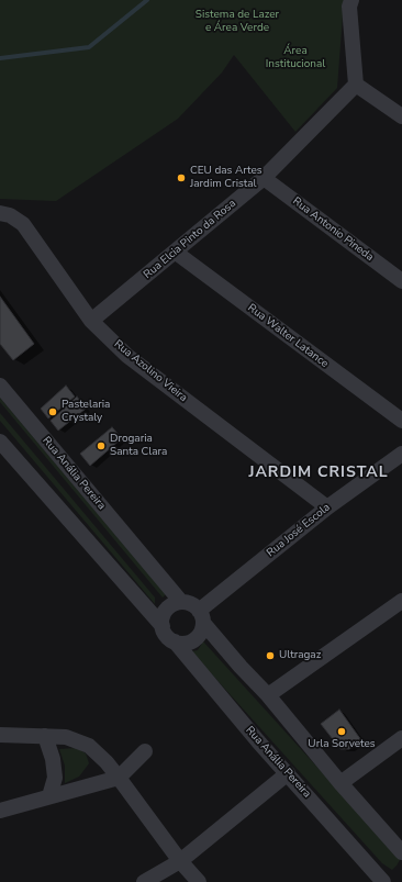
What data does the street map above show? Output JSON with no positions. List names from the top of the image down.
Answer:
{
  "streets": {
    "street": [
      "Rua Antonio Pineda",
      "Rua Elcia Pinto da Rosa",
      "Rua Walter Latance",
      "Rua Azolino Vieira",
      "Rua Anália Pereira",
      "Rua José Escola"
    ]
  },
  "crossings": [
    ["Rua Antonio Pineda", "Rua Elcia Pinto da Rosa"],
    ["Rua Elcia Pinto da Rosa", "Rua Walter Latance"],
    ["Rua Elcia Pinto da Rosa", "Rua Azolino Vieira"],
    ["Rua Azolino Vieira", "Rua José Escola"],
    ["Rua Anália Pereira", "Rua José Escola"]
  ],
  "districts": ["JARDIM CRISTAL"],
  "parks": ["Sistema de Lazer e Área Verde", "Área Institucional"],
  "places": [
    "CEU das Artes Jardim Cristal",
    "Pastelaria Crystaly",
    "Drogaria Santa Clara",
    "Ultragaz",
    "Urla Sorvetes"
  ]
}
